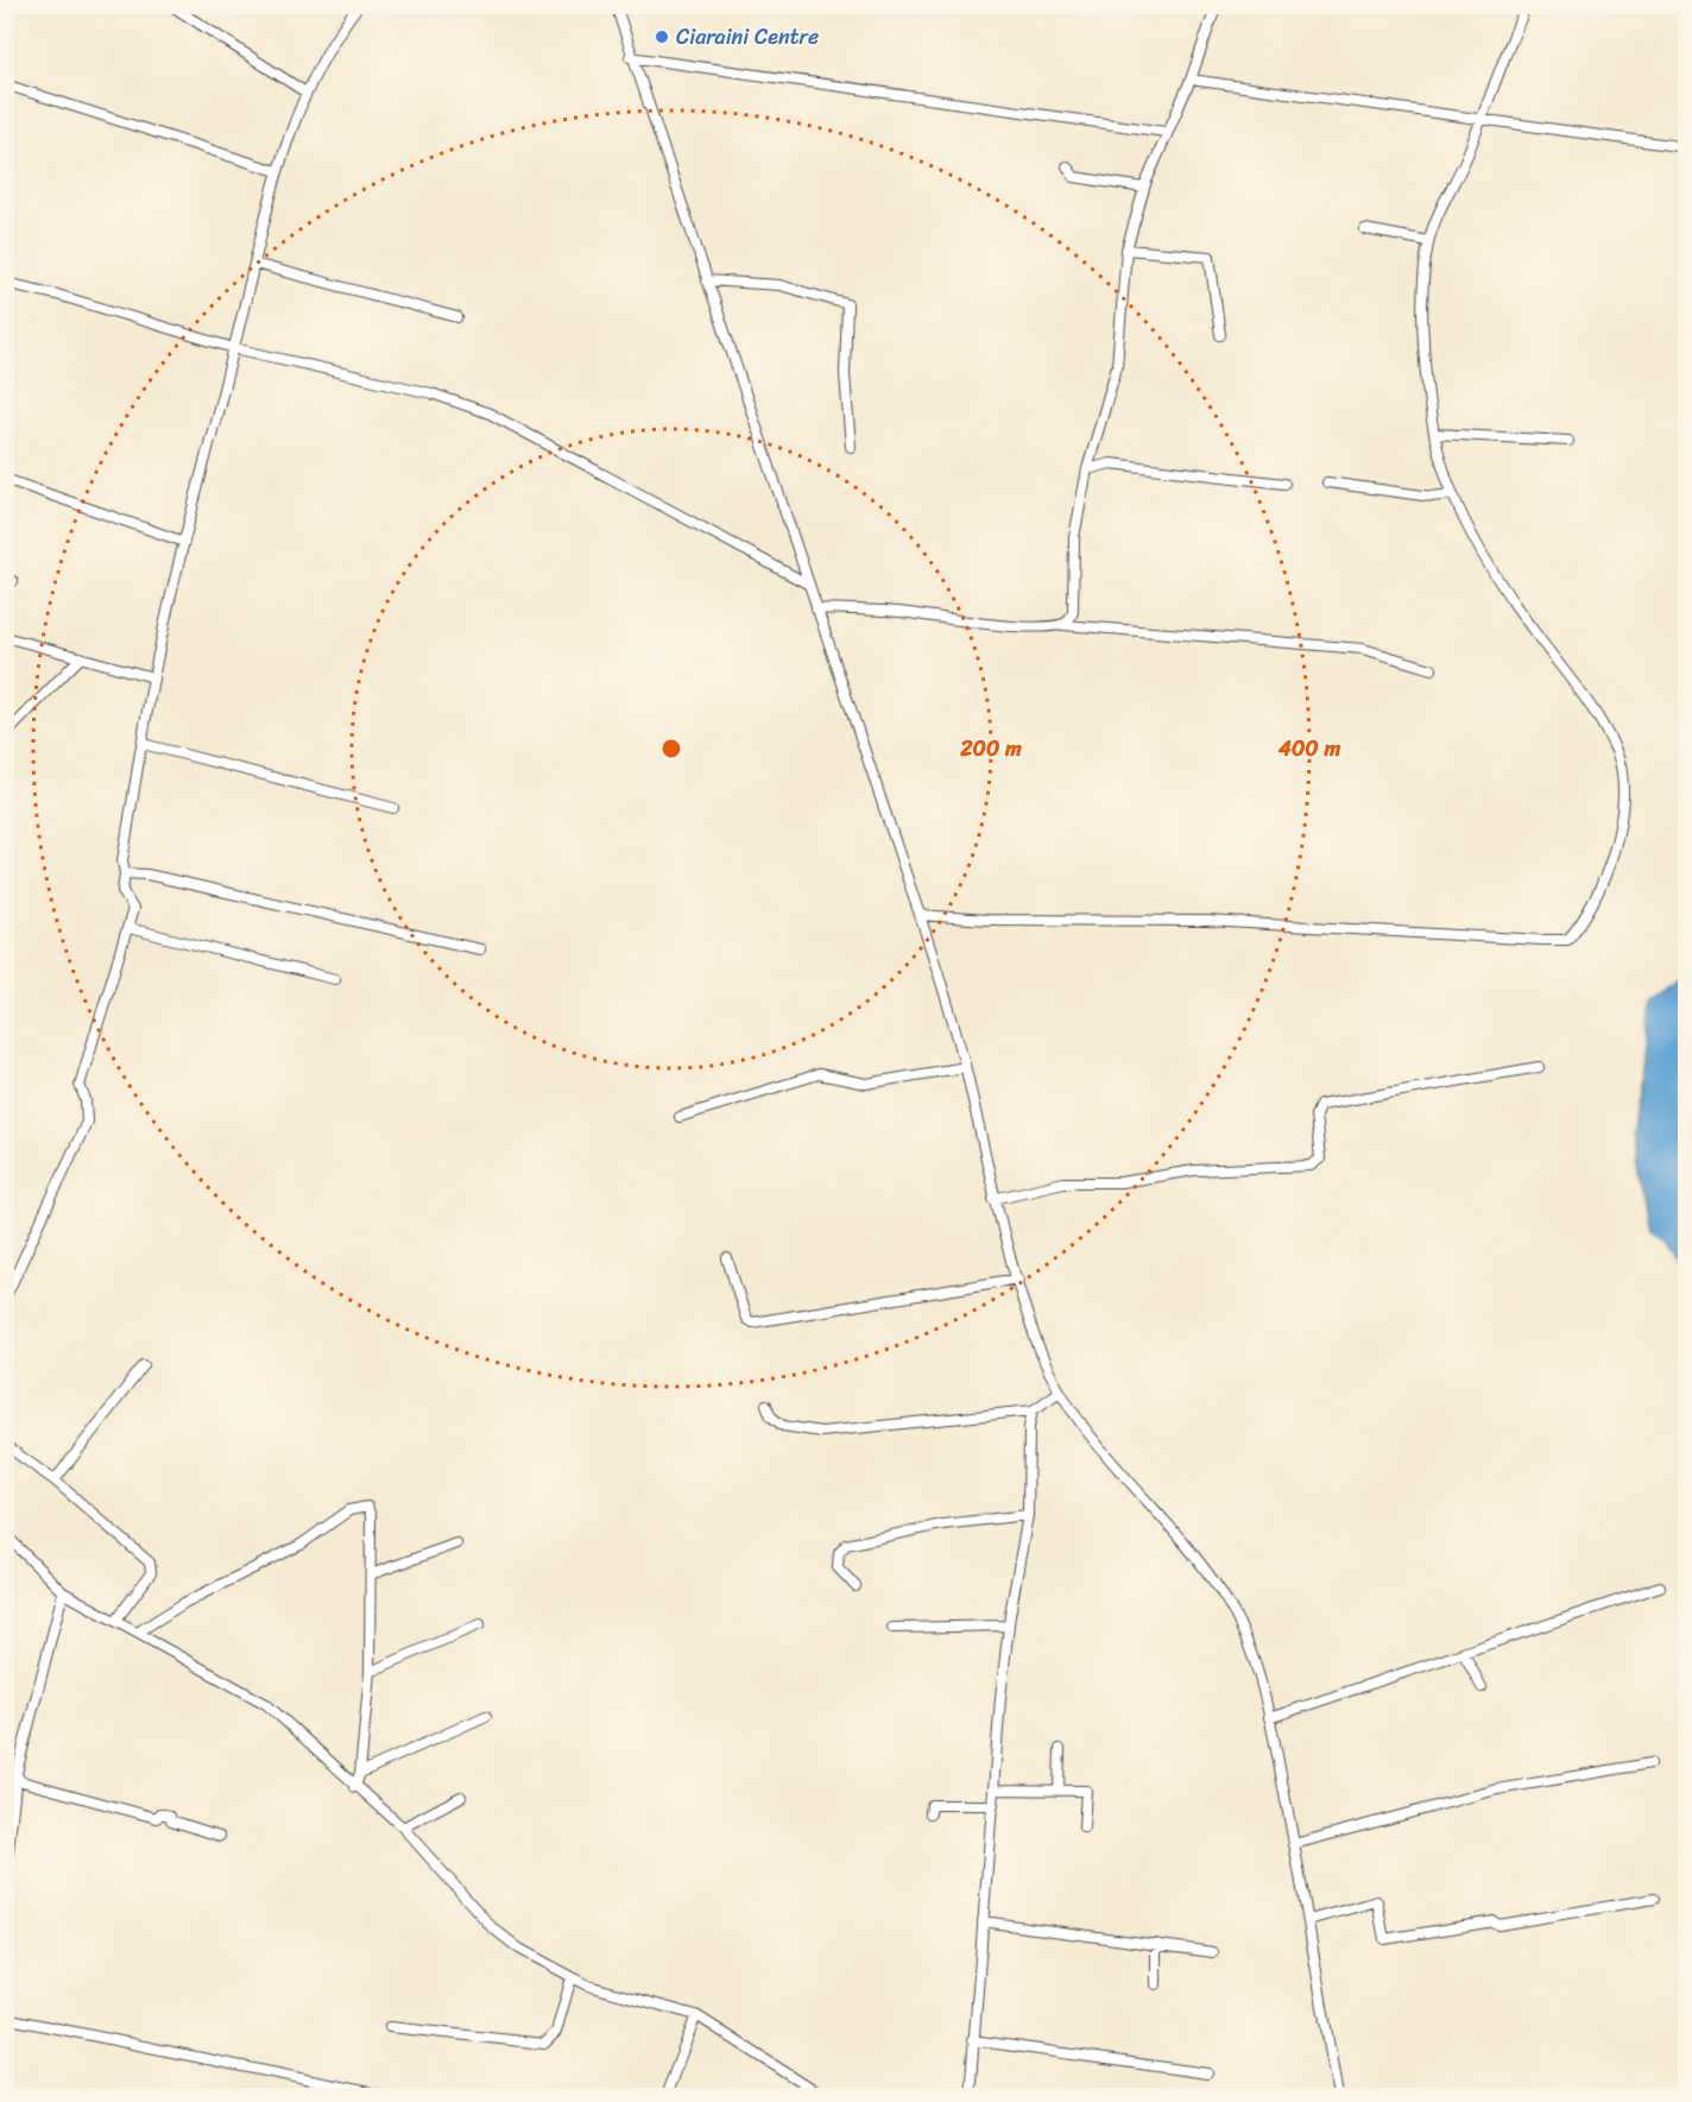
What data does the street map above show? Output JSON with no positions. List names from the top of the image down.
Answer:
{
  "places": ["Ciaraini Centre"],
  "rings": ["200 m", "400 m"]
}
